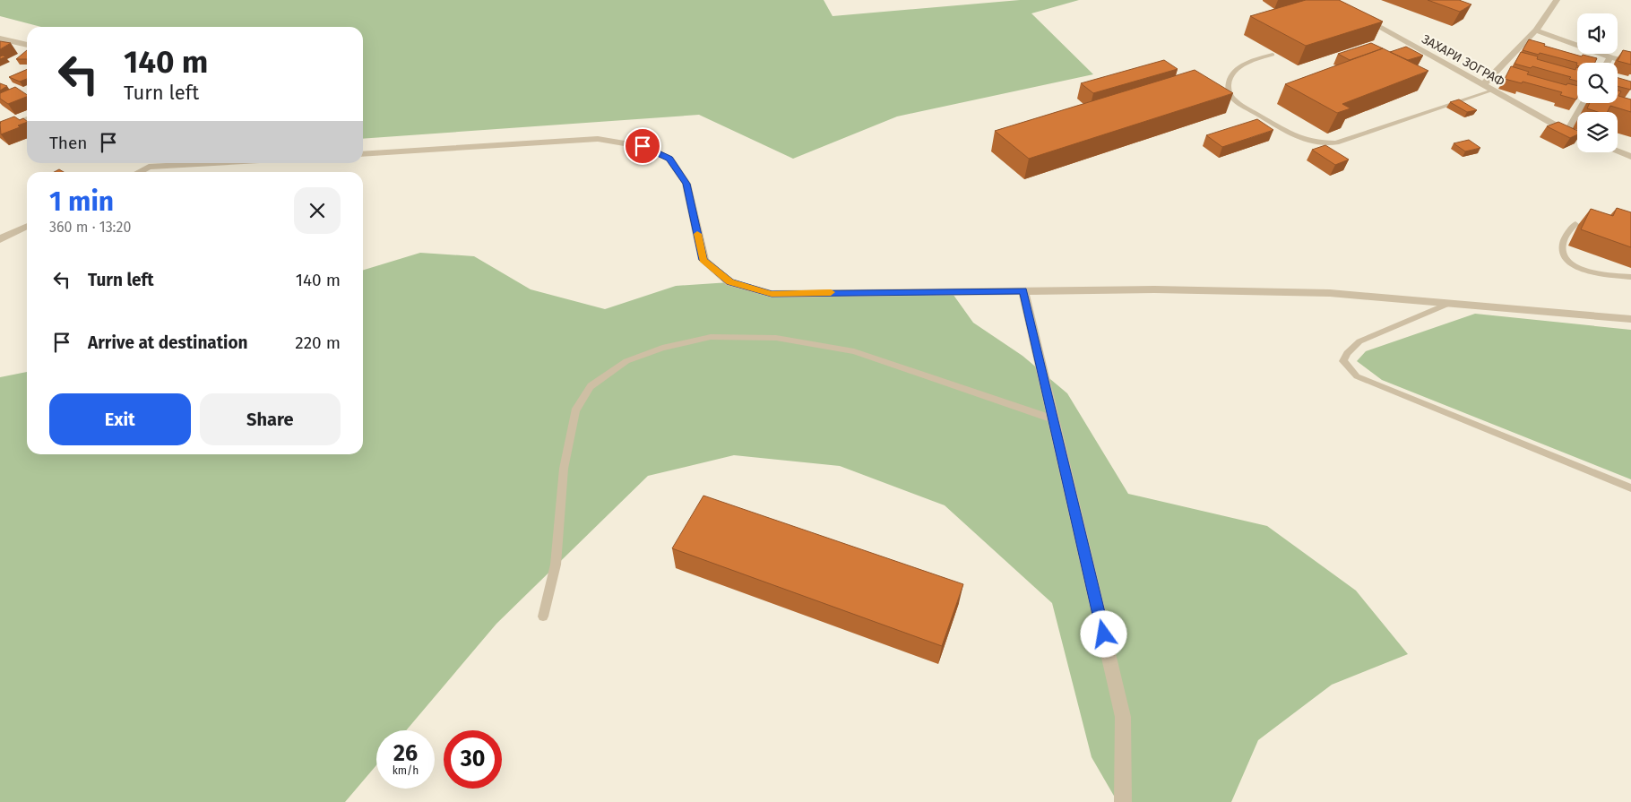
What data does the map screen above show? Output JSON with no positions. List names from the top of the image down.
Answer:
{
  "streets": {
    "street": ["ЗАХАРИ ЗОГРАФ"]
  },
  "page": {
    "turn": ["140 m", "Turn left"],
    "then": "Then",
    "heading": ["1 min", "360 m · 13:20"],
    "list": [
      {
        "name": "Turn left",
        "value": "140 m"
      },
      {
        "name": "Arrive at destination",
        "value": "220 m"
      }
    ],
    "buttons": ["Exit", "Share"],
    "speed": "26 km/h",
    "limit": "30"
  }
}
